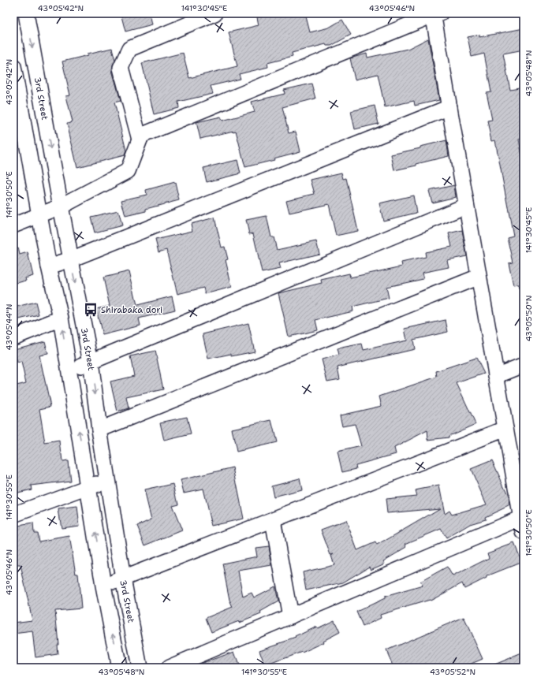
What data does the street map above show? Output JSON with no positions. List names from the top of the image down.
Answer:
{
  "streets": {
    "street": ["3rd Street"]
  },
  "places": {
    "bus stop": ["Shirabaka dori"]
  },
  "coordinates": [
    "43°05'42\"N",
    "141°30'45\"E",
    "43°05'46\"N",
    "43°05'48\"N",
    "141°30'50\"E",
    "43°05'50\"N",
    "43°05'44\"N",
    "141°30'55\"E",
    "43°05'52\"N"
  ]
}
